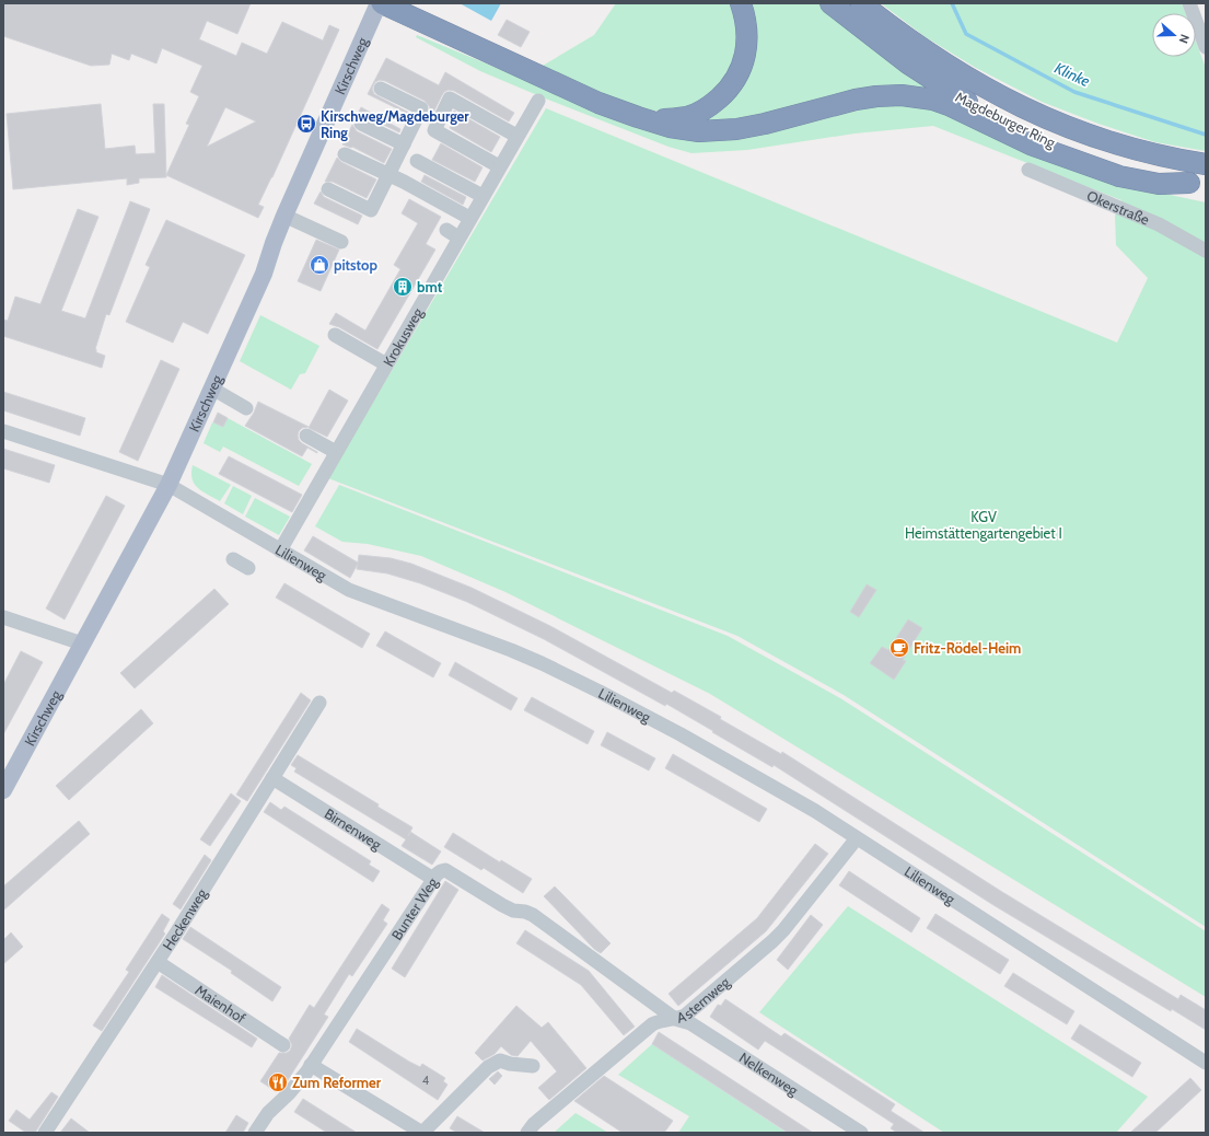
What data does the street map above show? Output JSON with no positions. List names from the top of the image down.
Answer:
{
  "streets": {
    "highway": ["Magdeburger Ring"],
    "main road": ["Kirschweg"],
    "street": [
      "Okerstraße",
      "Krokusweg",
      "Lilienweg",
      "Birnenweg",
      "Bunter Weg",
      "Heckenweg",
      "Asternweg",
      "Maienhof",
      "Nelkenweg"
    ]
  },
  "crossings": [
    ["Kirschweg", "Lilienweg"],
    ["Krokusweg", "Lilienweg"],
    ["Lilienweg", "Asternweg"],
    ["Birnenweg", "Bunter Weg"],
    ["Birnenweg", "Heckenweg"],
    ["Bunter Weg", "Asternweg"],
    ["Bunter Weg", "Nelkenweg"],
    ["Heckenweg", "Maienhof"],
    ["Asternweg", "Nelkenweg"]
  ],
  "water": ["Klinke"],
  "parks": ["KGV Heimstättengartengebiet I"],
  "places": {
    "bus stop": ["Kirschweg/Magdeburger Ring"],
    "shop": ["pitstop"],
    "building": ["bmt"],
    "cafe": ["Fritz-Rödel-Heim"],
    "restaurant": ["Zum Reformer"]
  },
  "house_numbers": ["4"],
  "north": "right"
}
